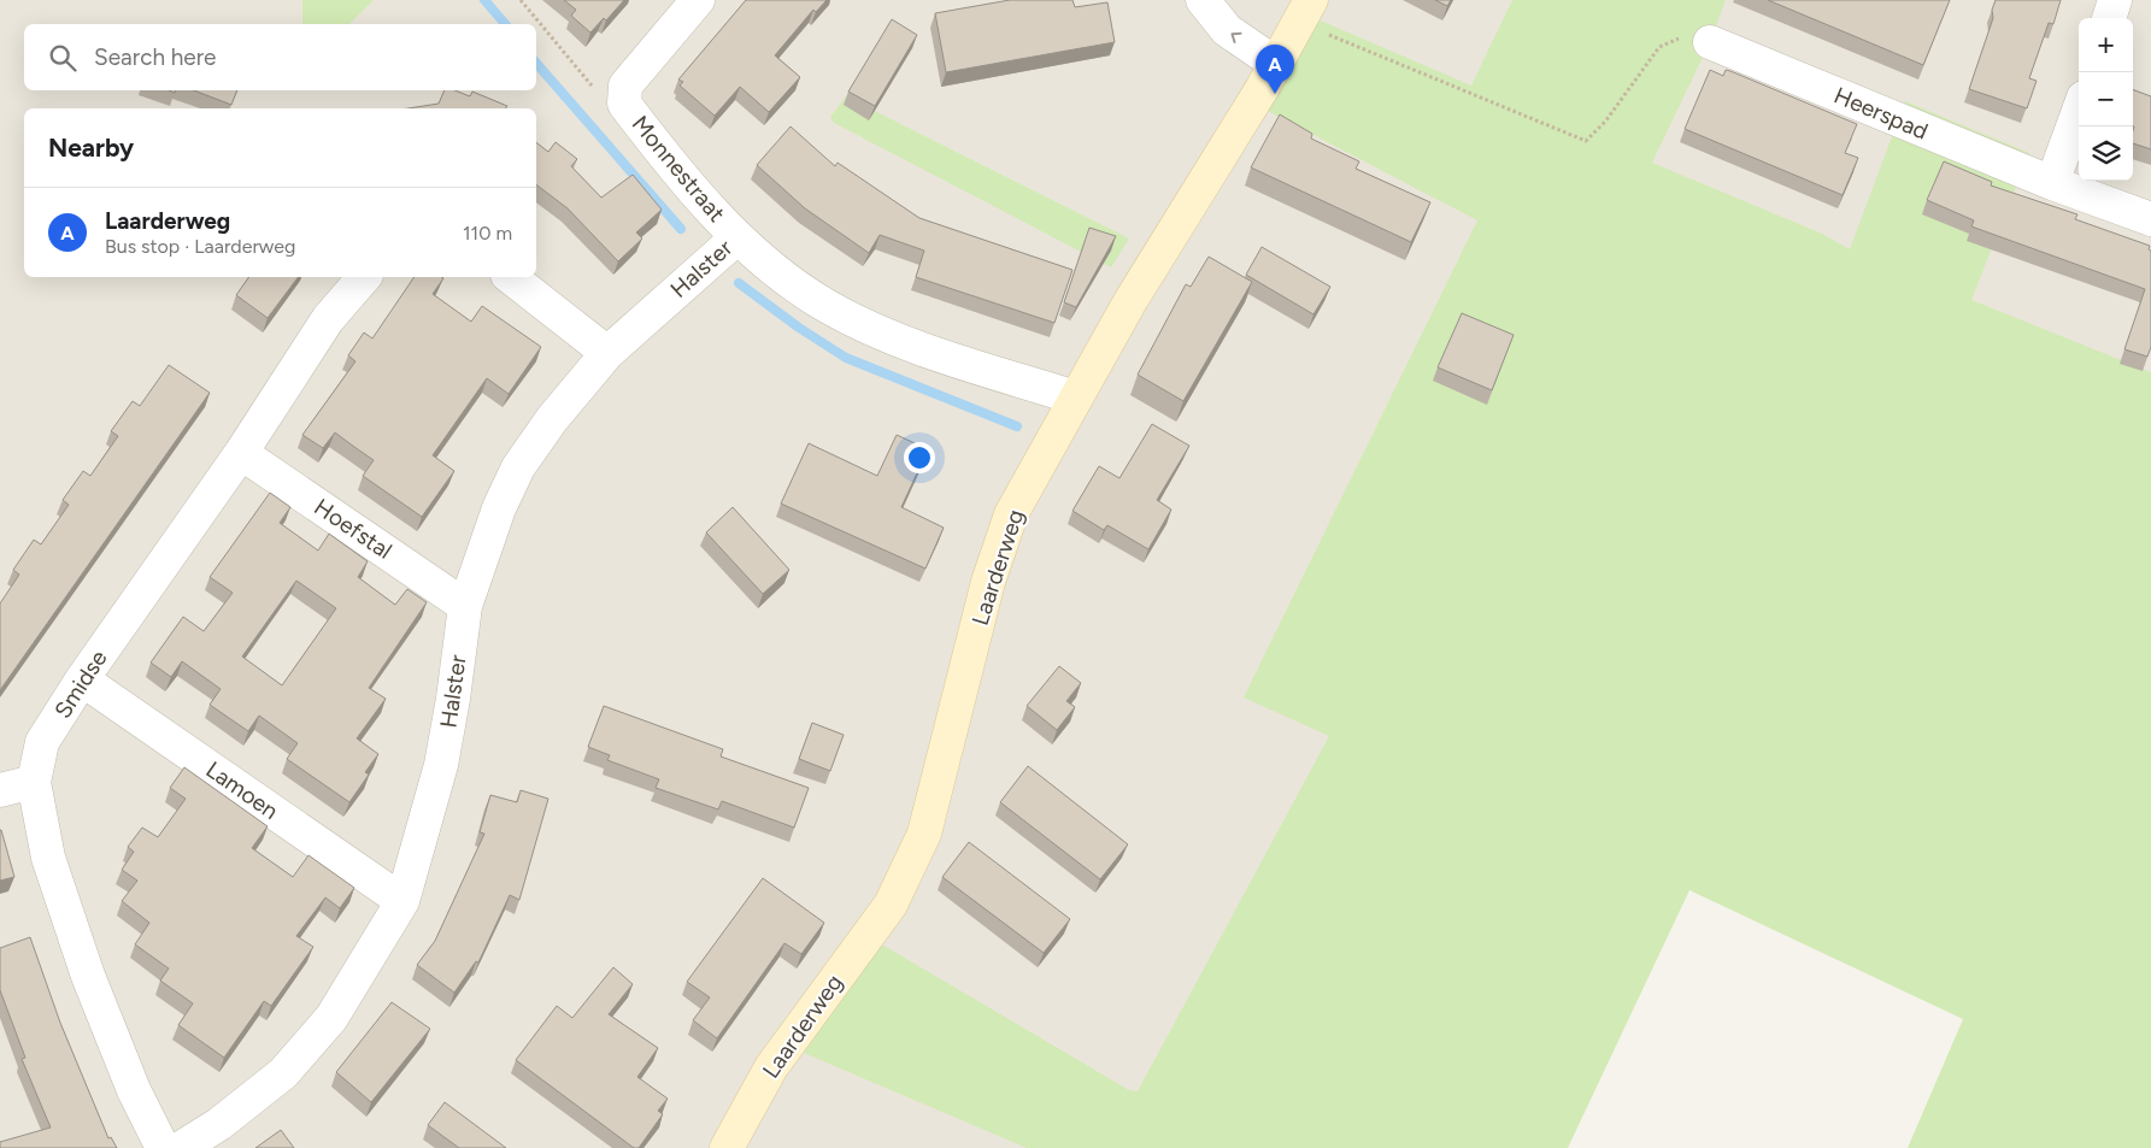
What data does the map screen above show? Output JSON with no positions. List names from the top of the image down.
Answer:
{
  "streets": {
    "street": [
      "Heerspad",
      "Monnestraat",
      "Halster",
      "Hoefstal",
      "Laarderweg",
      "Smidse",
      "Lamoen"
    ]
  },
  "crossings": [
    ["Monnestraat", "Halster"],
    ["Monnestraat", "Laarderweg"],
    ["Halster", "Hoefstal"],
    ["Halster", "Lamoen"],
    ["Hoefstal", "Smidse"],
    ["Smidse", "Lamoen"]
  ],
  "page": {
    "map_buttons": ["+", "−"],
    "search": "Search here",
    "pins": "A",
    "heading": "Nearby",
    "list": [
      {
        "mark": "A",
        "name": "Laarderweg",
        "note": "Bus stop · Laarderweg",
        "value": "110 m"
      }
    ]
  }
}
